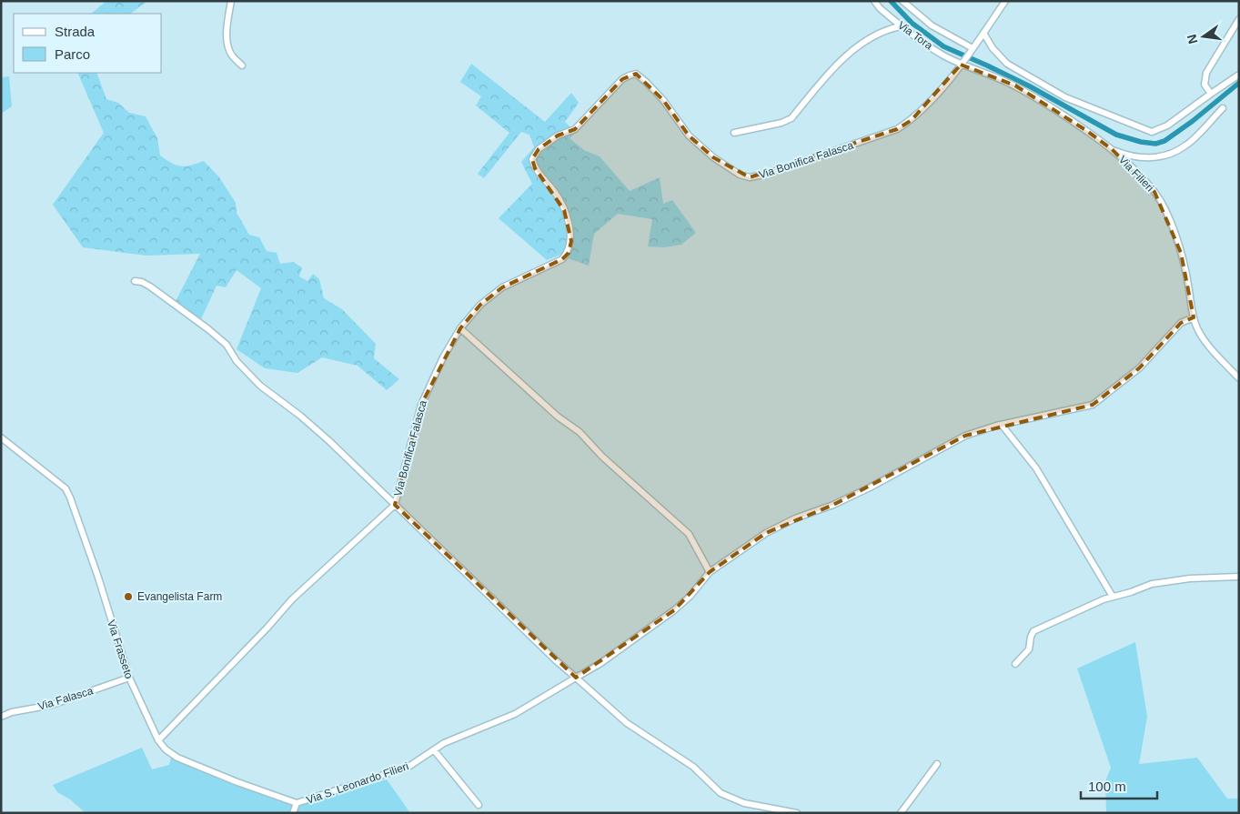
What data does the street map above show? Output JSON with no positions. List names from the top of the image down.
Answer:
{
  "streets": {
    "street": [
      "Via Tora",
      "Via Bonifica Falasca",
      "Via Filieri",
      "Via Frasseto",
      "Via Falasca",
      "Via S. Leonardo Filieri"
    ]
  },
  "crossings": [
    ["Via Tora", "Via Bonifica Falasca"],
    ["Via Tora", "Via Filieri"],
    ["Via Bonifica Falasca", "Via Filieri"],
    ["Via Bonifica Falasca", "Via Frasseto"],
    ["Via Filieri", "Via S. Leonardo Filieri"],
    ["Via Frasseto", "Via Falasca"],
    ["Via Frasseto", "Via S. Leonardo Filieri"]
  ],
  "places": ["Evangelista Farm"],
  "legend": ["Strada", "Parco"],
  "scale_bar": "100 m",
  "north": "left"
}
